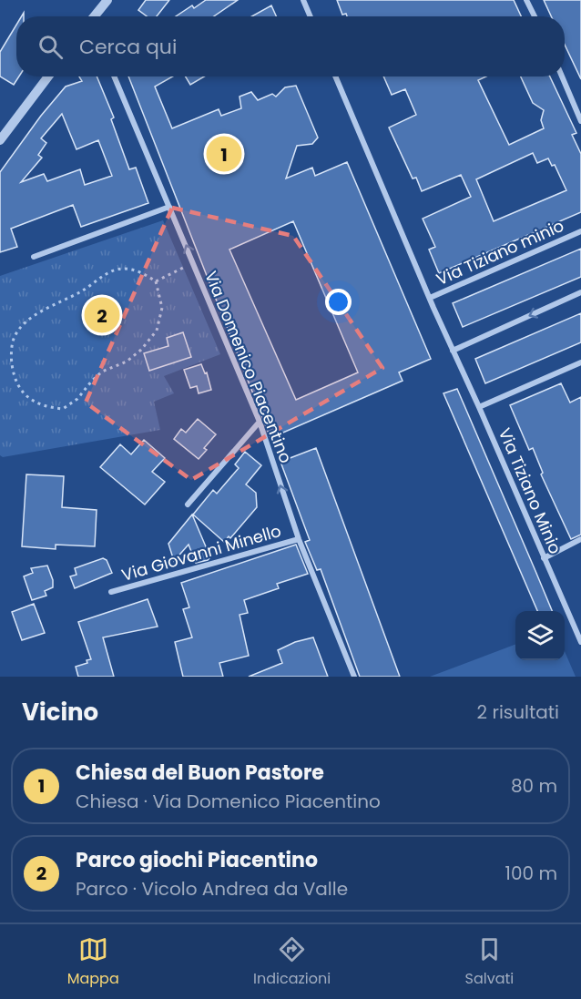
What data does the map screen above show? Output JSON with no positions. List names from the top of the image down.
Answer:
{
  "streets": {
    "street": [
      "Via Tiziano minio",
      "Via Domenico Piacentino",
      "Via Tiziano Minio",
      "Via Giovanni Minello"
    ]
  },
  "crossings": [
    ["Via Tiziano minio", "Via Tiziano Minio"],
    ["Via Domenico Piacentino", "Via Giovanni Minello"]
  ],
  "one_way": ["Via Domenico Piacentino"],
  "page": {
    "search": "Cerca qui",
    "pins": ["1", "2"],
    "heading": ["Vicino", "2 risultati"],
    "list": [
      {
        "mark": "1",
        "name": "Chiesa del Buon Pastore",
        "note": "Chiesa · Via Domenico Piacentino",
        "value": "80 m"
      },
      {
        "mark": "2",
        "name": "Parco giochi Piacentino",
        "note": "Parco · Vicolo Andrea da Valle",
        "value": "100 m"
      }
    ],
    "nav": ["Mappa", "Indicazioni", "Salvati"]
  }
}
